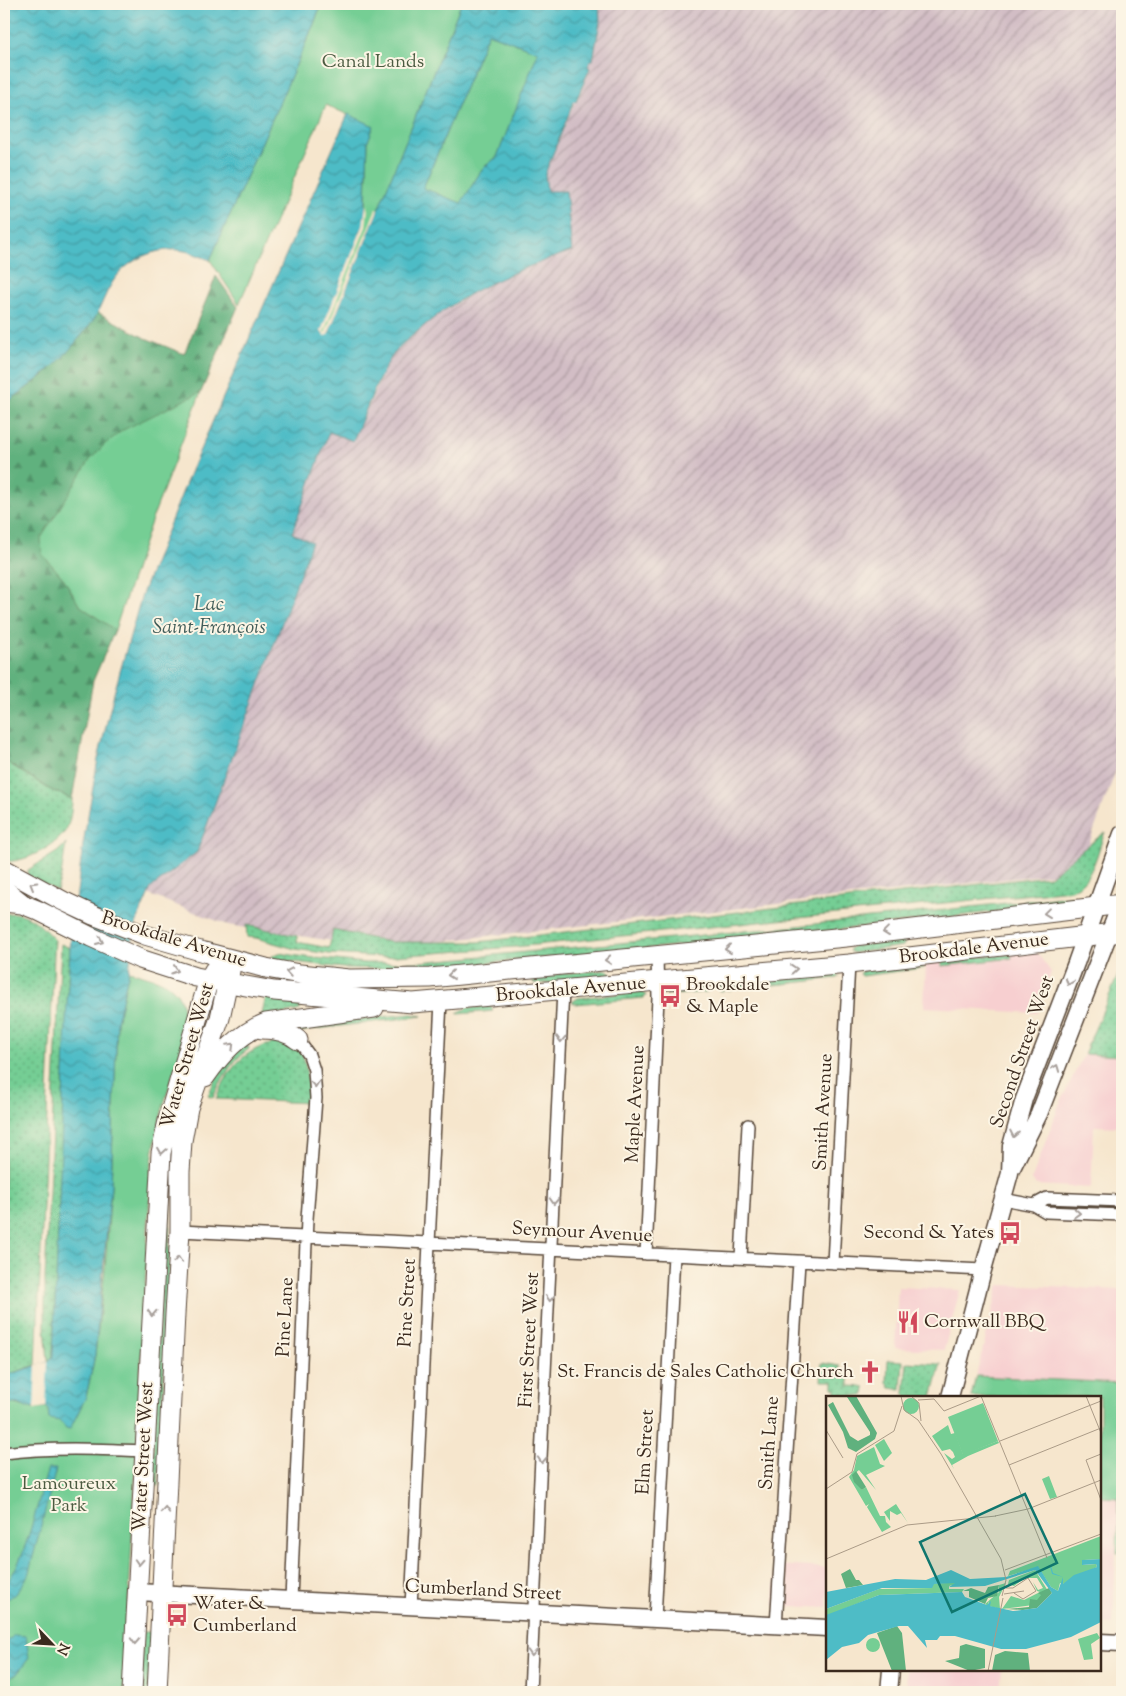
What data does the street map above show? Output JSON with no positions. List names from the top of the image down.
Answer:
{
  "streets": {
    "main road": [
      "Brookdale Avenue",
      "Second Street West",
      "Water Street West",
      "Cumberland Street"
    ],
    "street": [
      "Maple Avenue",
      "Smith Avenue",
      "Seymour Avenue",
      "Pine Street",
      "Pine Lane",
      "First Street West",
      "Smith Lane",
      "Elm Street"
    ]
  },
  "crossings": [
    ["Brookdale Avenue", "Second Street West"],
    ["Brookdale Avenue", "Water Street West"],
    ["Brookdale Avenue", "Maple Avenue"],
    ["Brookdale Avenue", "Smith Avenue"],
    ["Brookdale Avenue", "Pine Street"],
    ["Brookdale Avenue", "First Street West"],
    ["Second Street West", "Seymour Avenue"],
    ["Water Street West", "Seymour Avenue"],
    ["Water Street West", "Cumberland Street"],
    ["Maple Avenue", "Seymour Avenue"],
    ["Smith Avenue", "Seymour Avenue"],
    ["Seymour Avenue", "Pine Street"],
    ["Seymour Avenue", "Pine Lane"],
    ["Seymour Avenue", "First Street West"],
    ["Seymour Avenue", "Smith Lane"],
    ["Seymour Avenue", "Elm Street"],
    ["Pine Street", "Cumberland Street"],
    ["Pine Lane", "Cumberland Street"],
    ["First Street West", "Cumberland Street"],
    ["Smith Lane", "Cumberland Street"],
    ["Elm Street", "Cumberland Street"]
  ],
  "one_way": ["Pine Lane", "First Street West"],
  "water": ["Lac Saint-François"],
  "parks": ["Canal Lands", "Lamoureux Park"],
  "places": {
    "bus stop": ["Brookdale & Maple", "Second & Yates", "Water & Cumberland"],
    "restaurant": ["Cornwall BBQ"],
    "church": ["St. Francis de Sales Catholic Church"]
  },
  "north": "bottom right"
}
